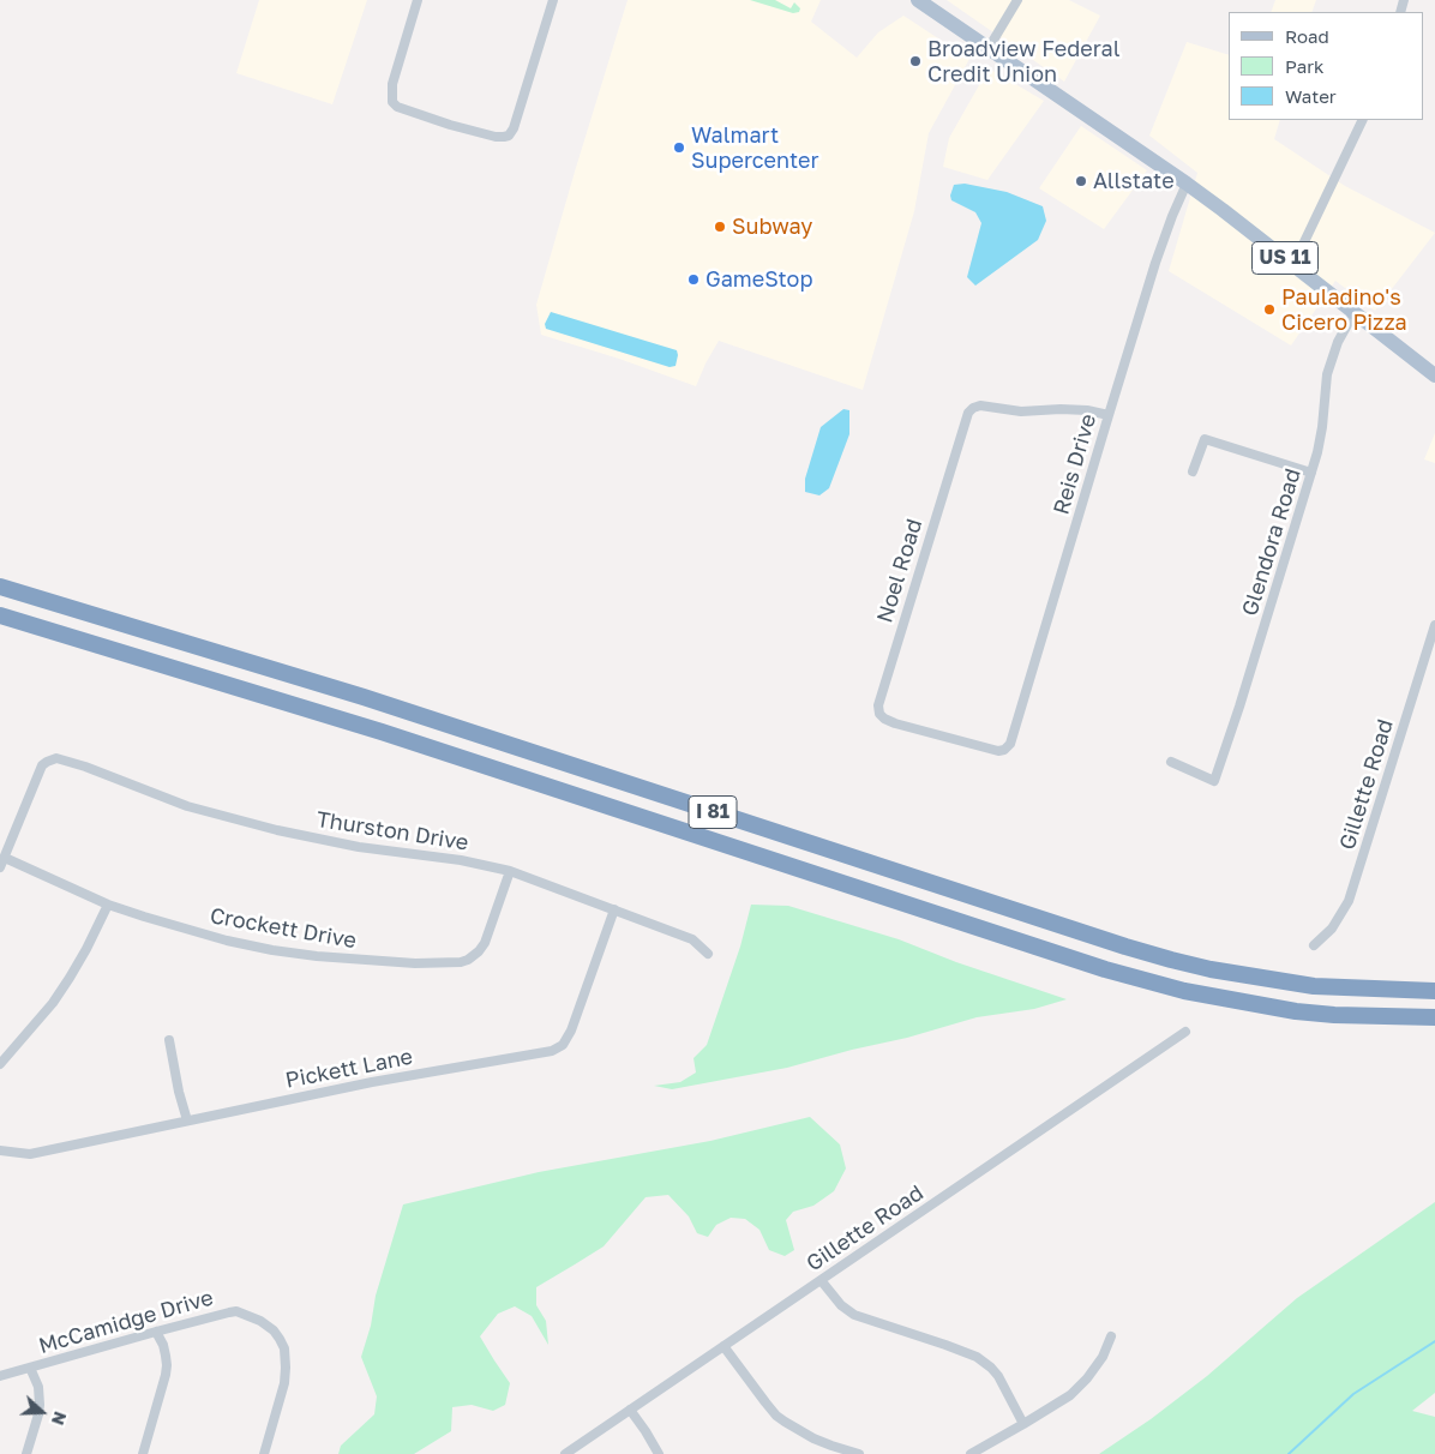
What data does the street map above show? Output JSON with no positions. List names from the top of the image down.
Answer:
{
  "streets": {
    "highway": ["I 81"],
    "main road": ["US 11"],
    "street": [
      "Reis Drive",
      "Glendora Road",
      "Noel Road",
      "Gillette Road",
      "Thurston Drive",
      "Crockett Drive",
      "Pickett Lane",
      "McCamidge Drive"
    ]
  },
  "crossings": [
    ["US 11", "Reis Drive"],
    ["US 11", "Glendora Road"],
    ["Reis Drive", "Noel Road"],
    ["Thurston Drive", "Crockett Drive"],
    ["Thurston Drive", "Pickett Lane"]
  ],
  "places": [
    "Broadview Federal Credit Union",
    "Walmart Supercenter",
    "Allstate",
    "Subway",
    "GameStop",
    "Pauladino's Cicero Pizza"
  ],
  "legend": ["Road", "Park", "Water"],
  "north": "right"
}
